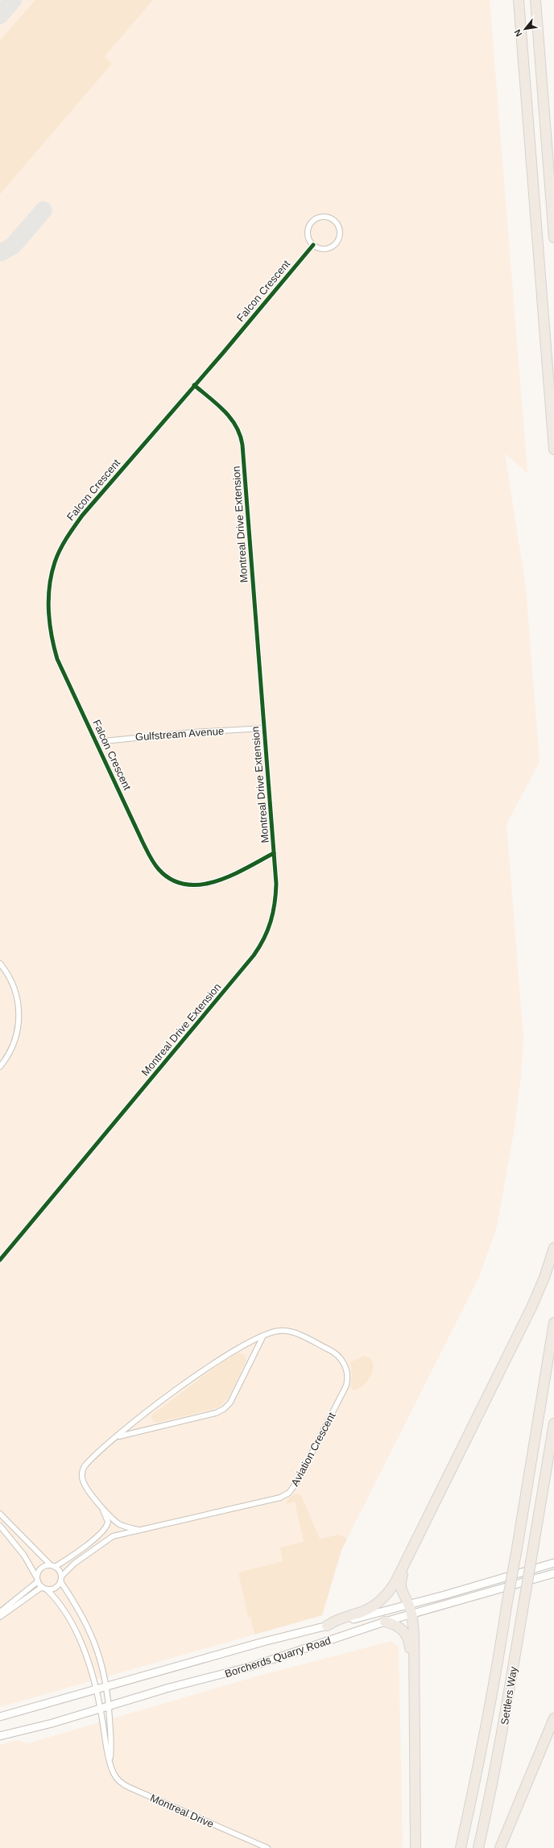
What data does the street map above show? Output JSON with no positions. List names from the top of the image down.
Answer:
{
  "streets": {
    "highway": ["Settlers Way"],
    "main road": ["Borcherds Quarry Road"],
    "street": [
      "Falcon Crescent",
      "Montreal Drive Extension",
      "Gulfstream Avenue",
      "Aviation Crescent",
      "Montreal Drive"
    ]
  },
  "crossings": [
    ["Falcon Crescent", "Montreal Drive Extension"],
    ["Falcon Crescent", "Gulfstream Avenue"],
    ["Montreal Drive Extension", "Gulfstream Avenue"],
    ["Borcherds Quarry Road", "Montreal Drive"]
  ],
  "north": "bottom left"
}
